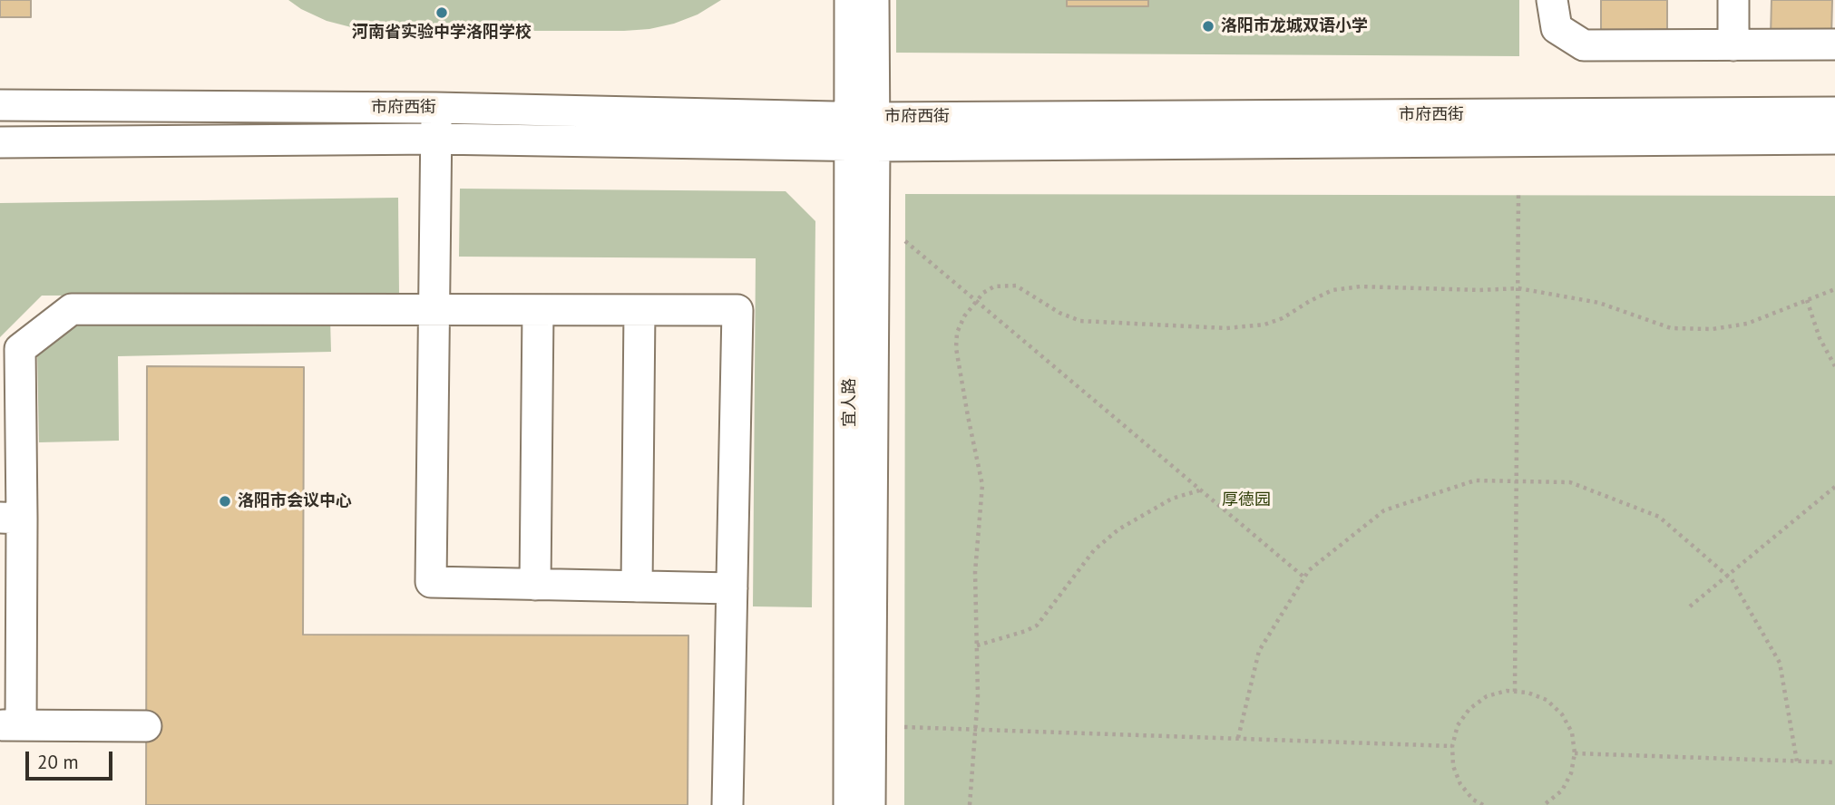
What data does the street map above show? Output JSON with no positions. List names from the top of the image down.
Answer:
{
  "streets": {
    "street": ["市府西街", "宜人路"]
  },
  "crossings": [
    ["市府西街", "宜人路"]
  ],
  "parks": ["厚德园"],
  "places": ["河南省实验中学洛阳学校", "洛阳市龙城双语小学", "洛阳市会议中心"],
  "scale_bar": "20 m"
}
